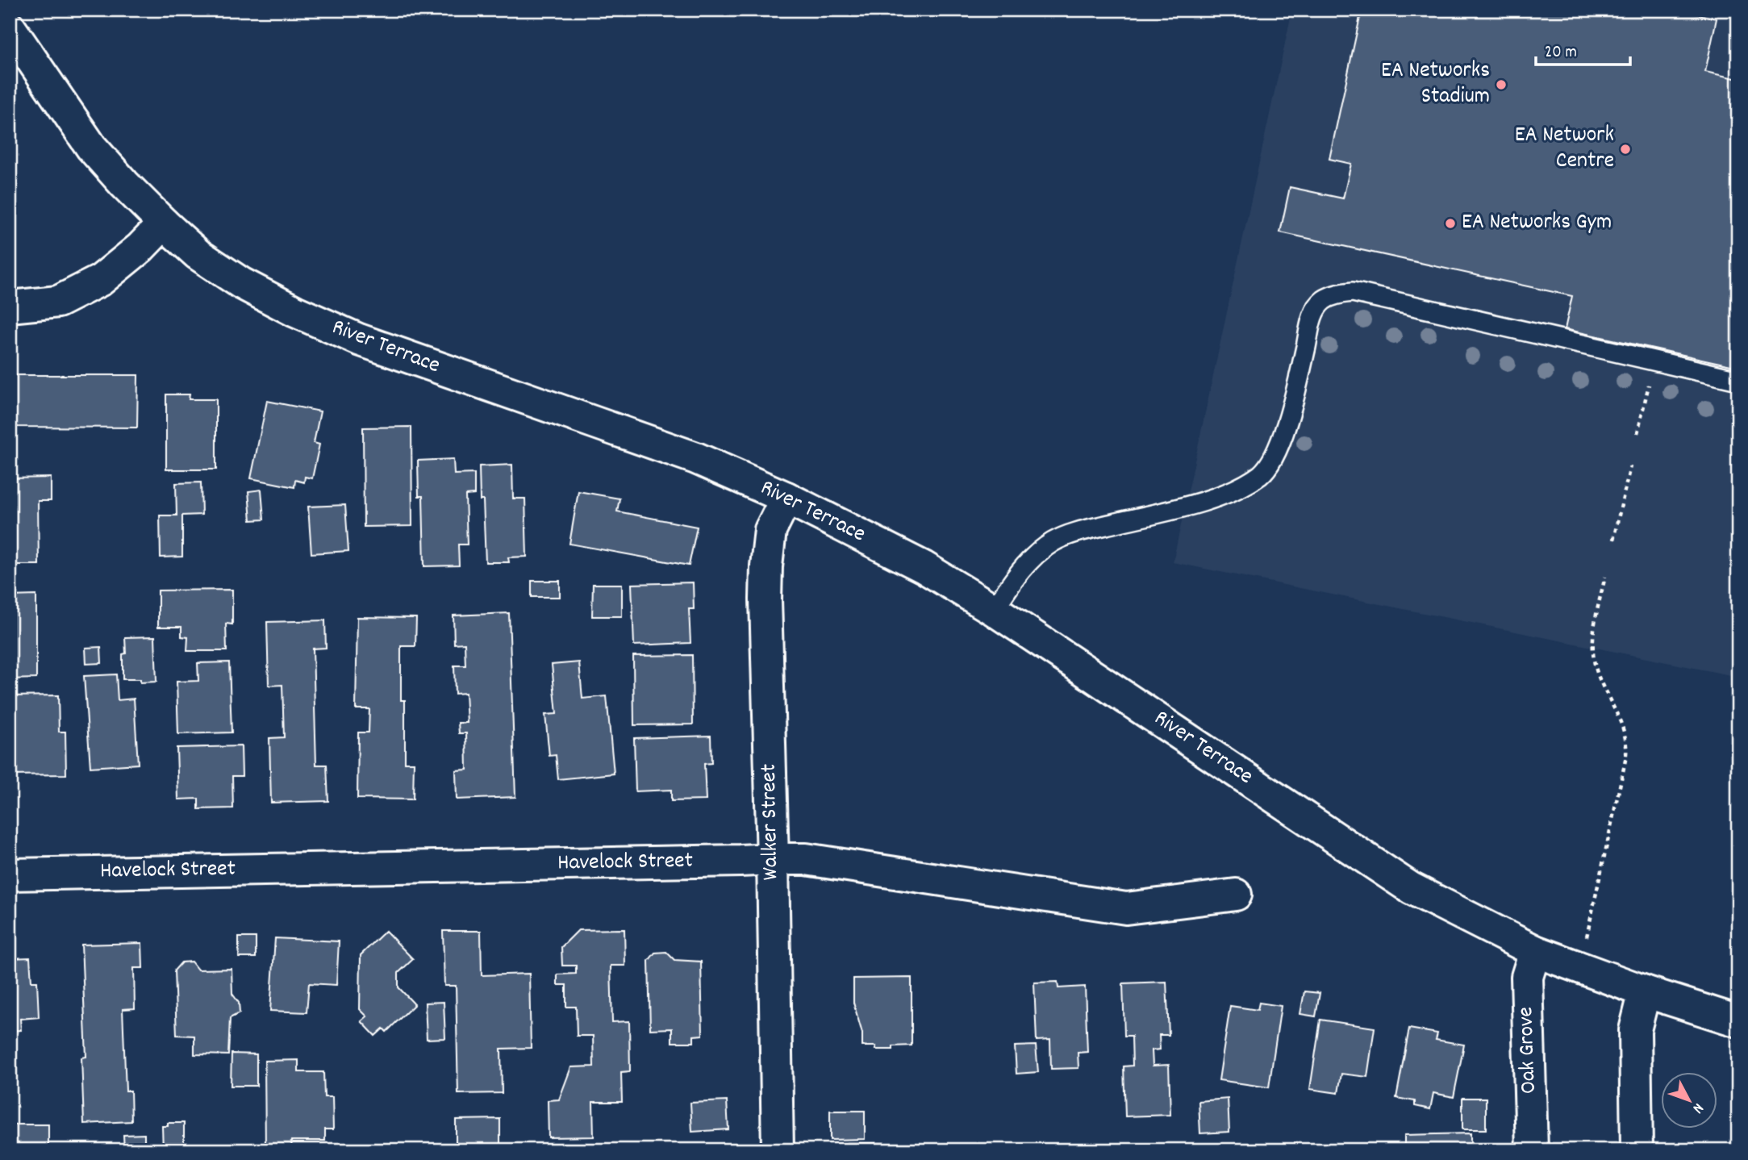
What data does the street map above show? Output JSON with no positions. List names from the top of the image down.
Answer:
{
  "streets": {
    "street": [
      "River Terrace",
      "Walker Street",
      "Havelock Street",
      "Oak Grove"
    ]
  },
  "crossings": [
    ["River Terrace", "Walker Street"],
    ["River Terrace", "Oak Grove"],
    ["Walker Street", "Havelock Street"]
  ],
  "places": ["EA Networks Stadium", "EA Network Centre", "EA Networks Gym"],
  "scale_bar": "20 m",
  "north": "bottom right"
}
